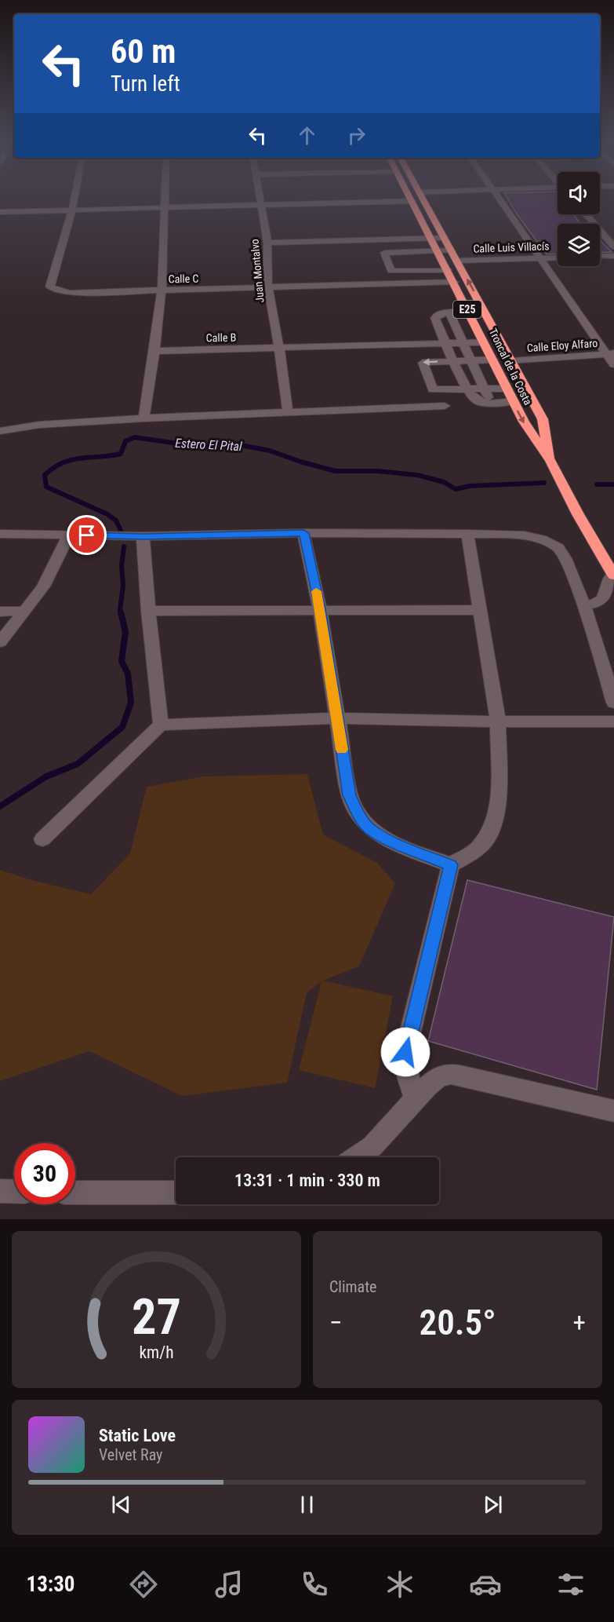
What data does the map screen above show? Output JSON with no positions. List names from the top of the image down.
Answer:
{
  "streets": {
    "highway": ["E25", "Troncal de la Costa"],
    "street": [
      "Calle Luis Villacís",
      "Juan Montalvo",
      "Calle C",
      "Calle B",
      "Calle Eloy Alfaro"
    ]
  },
  "crossings": [
    ["Calle Luis Villacís", "Troncal de la Costa"],
    ["Juan Montalvo", "Calle C"],
    ["Juan Montalvo", "Calle B"],
    ["Calle C", "Troncal de la Costa"],
    ["Calle B", "Troncal de la Costa"],
    ["Calle Eloy Alfaro", "Troncal de la Costa"]
  ],
  "water": ["Estero El Pital"],
  "page": {
    "turn": ["60 m", "Turn left"],
    "limit": "30",
    "trip": "13:31 · 1 min · 330 m",
    "tile": "Climate",
    "heat": ["−", "20.5°", "+"],
    "song": ["Static Love", "Velvet Ray"],
    "tabs": "13:30",
    "gauge": ["27", "km/h"]
  }
}
